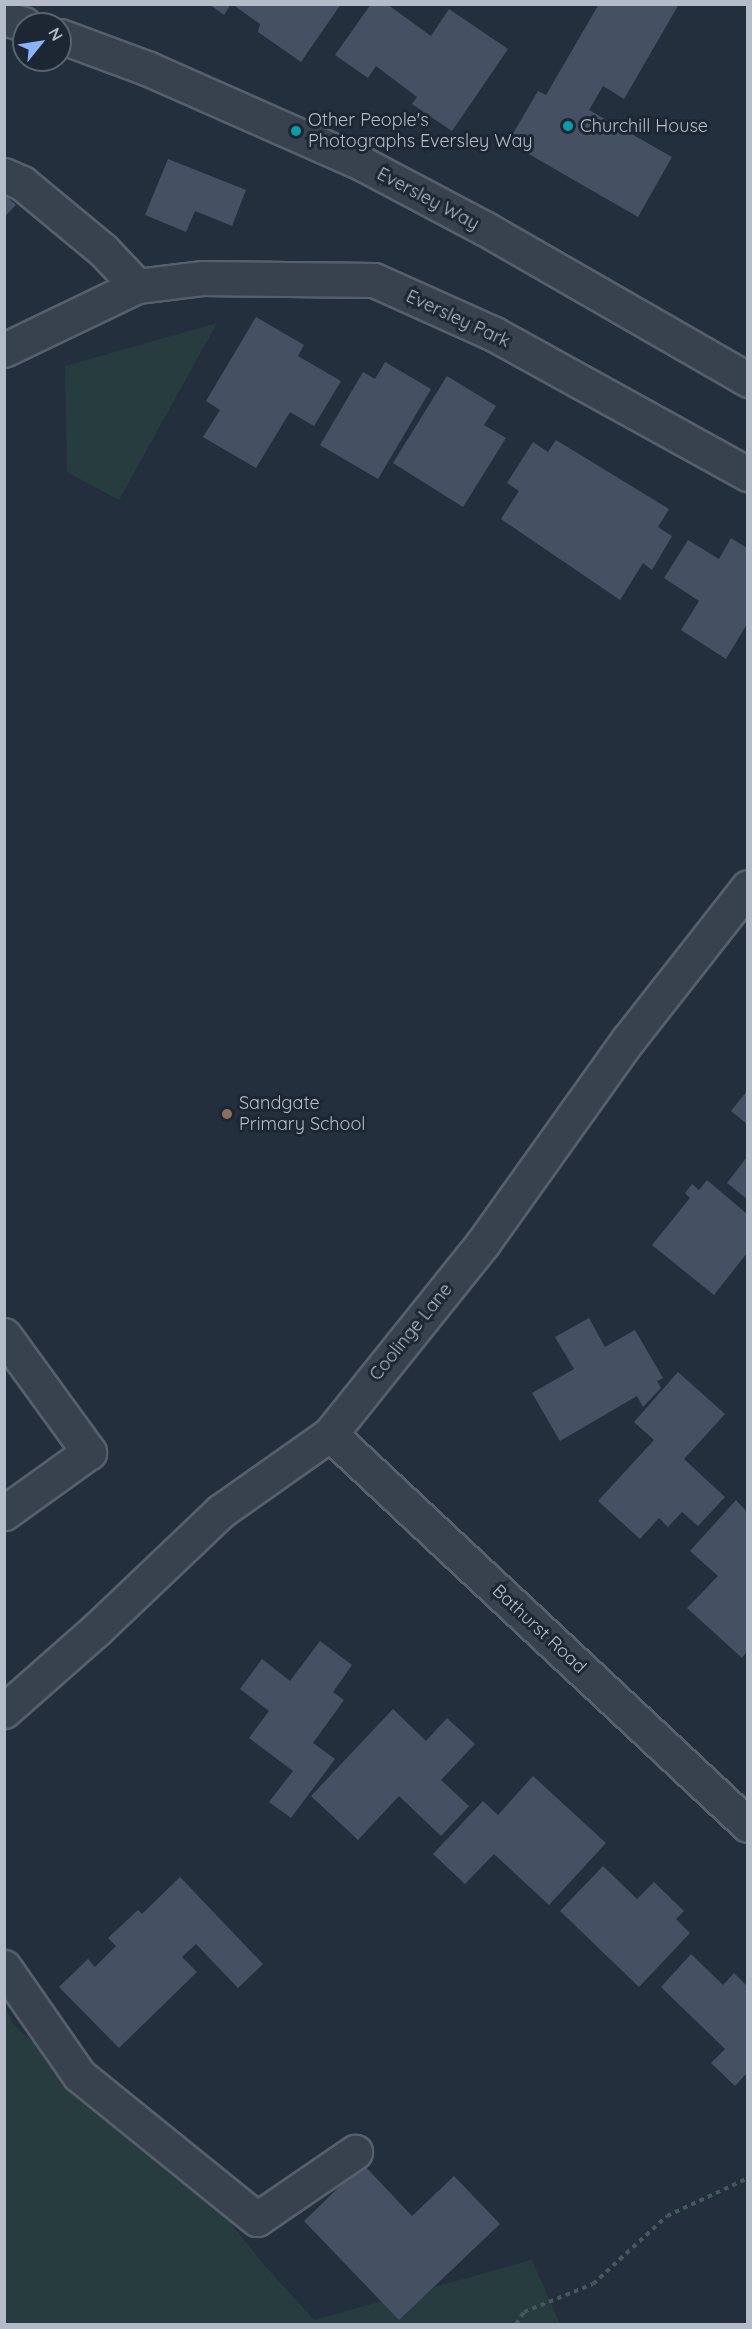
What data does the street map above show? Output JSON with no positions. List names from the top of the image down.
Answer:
{
  "streets": {
    "street": [
      "Eversley Way",
      "Eversley Park",
      "Coolinge Lane",
      "Bathurst Road"
    ]
  },
  "crossings": [
    ["Coolinge Lane", "Bathurst Road"]
  ],
  "places": ["Churchill House", "Other People's Photographs Eversley Way", "Sandgate Primary School"],
  "north": "top right"
}
